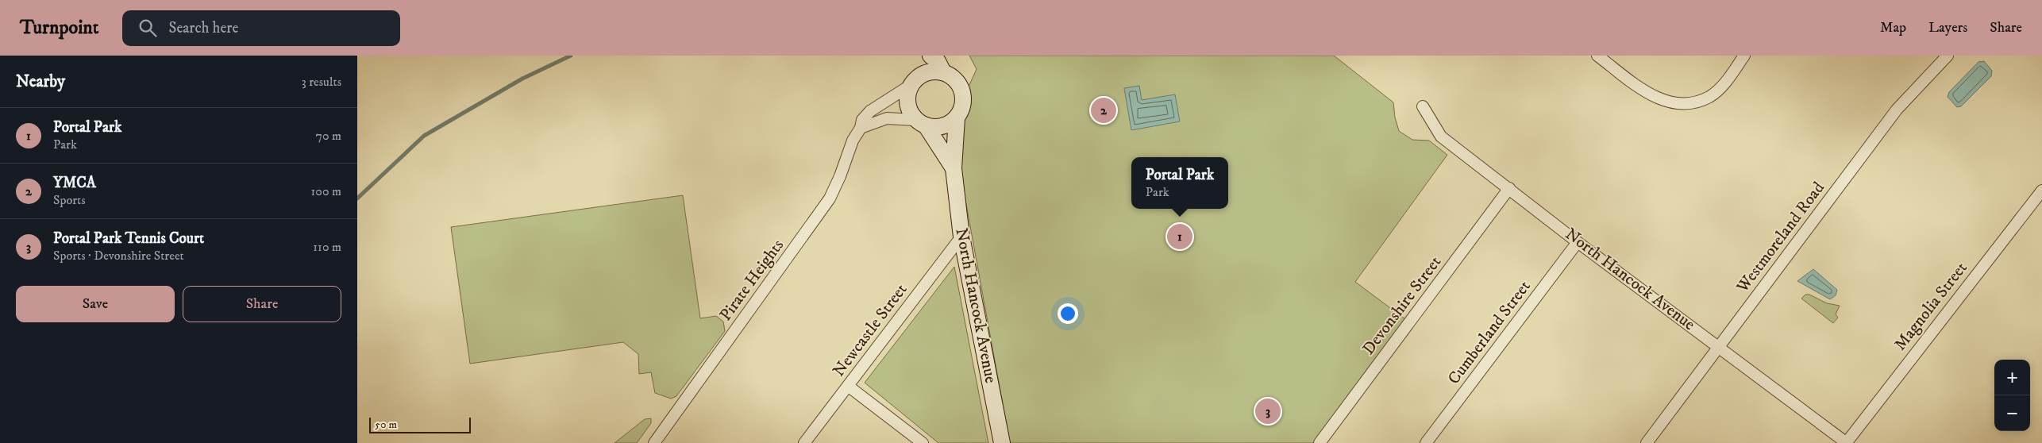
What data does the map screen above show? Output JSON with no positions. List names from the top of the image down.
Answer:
{
  "streets": {
    "street": [
      "Westmoreland Road",
      "North Hancock Avenue",
      "Pirate Heights",
      "Devonshire Street",
      "Magnolia Street",
      "Newcastle Street",
      "Cumberland Street"
    ]
  },
  "crossings": [
    ["Westmoreland Road", "North Hancock Avenue"],
    ["North Hancock Avenue", "Pirate Heights"],
    ["North Hancock Avenue", "Devonshire Street"],
    ["North Hancock Avenue", "Magnolia Street"],
    ["North Hancock Avenue", "Newcastle Street"],
    ["North Hancock Avenue", "Cumberland Street"]
  ],
  "scale_bar": "50 m",
  "page": {
    "header": "Turnpoint",
    "search": "Search here",
    "nav": ["Map", "Layers", "Share"],
    "heading": ["Nearby", "3 results"],
    "pins": ["2", "1", "3"],
    "list": [
      {
        "mark": "1",
        "name": "Portal Park",
        "note": "Park",
        "value": "70 m"
      },
      {
        "mark": "2",
        "name": "YMCA",
        "note": "Sports",
        "value": "100 m"
      },
      {
        "mark": "3",
        "name": "Portal Park Tennis Court",
        "note": "Sports · Devonshire Street",
        "value": "110 m"
      }
    ],
    "popup": ["Portal Park", "Park"],
    "buttons": ["Save", "Share"],
    "map_buttons": ["+", "−"],
    "scale": "50 m"
  }
}
